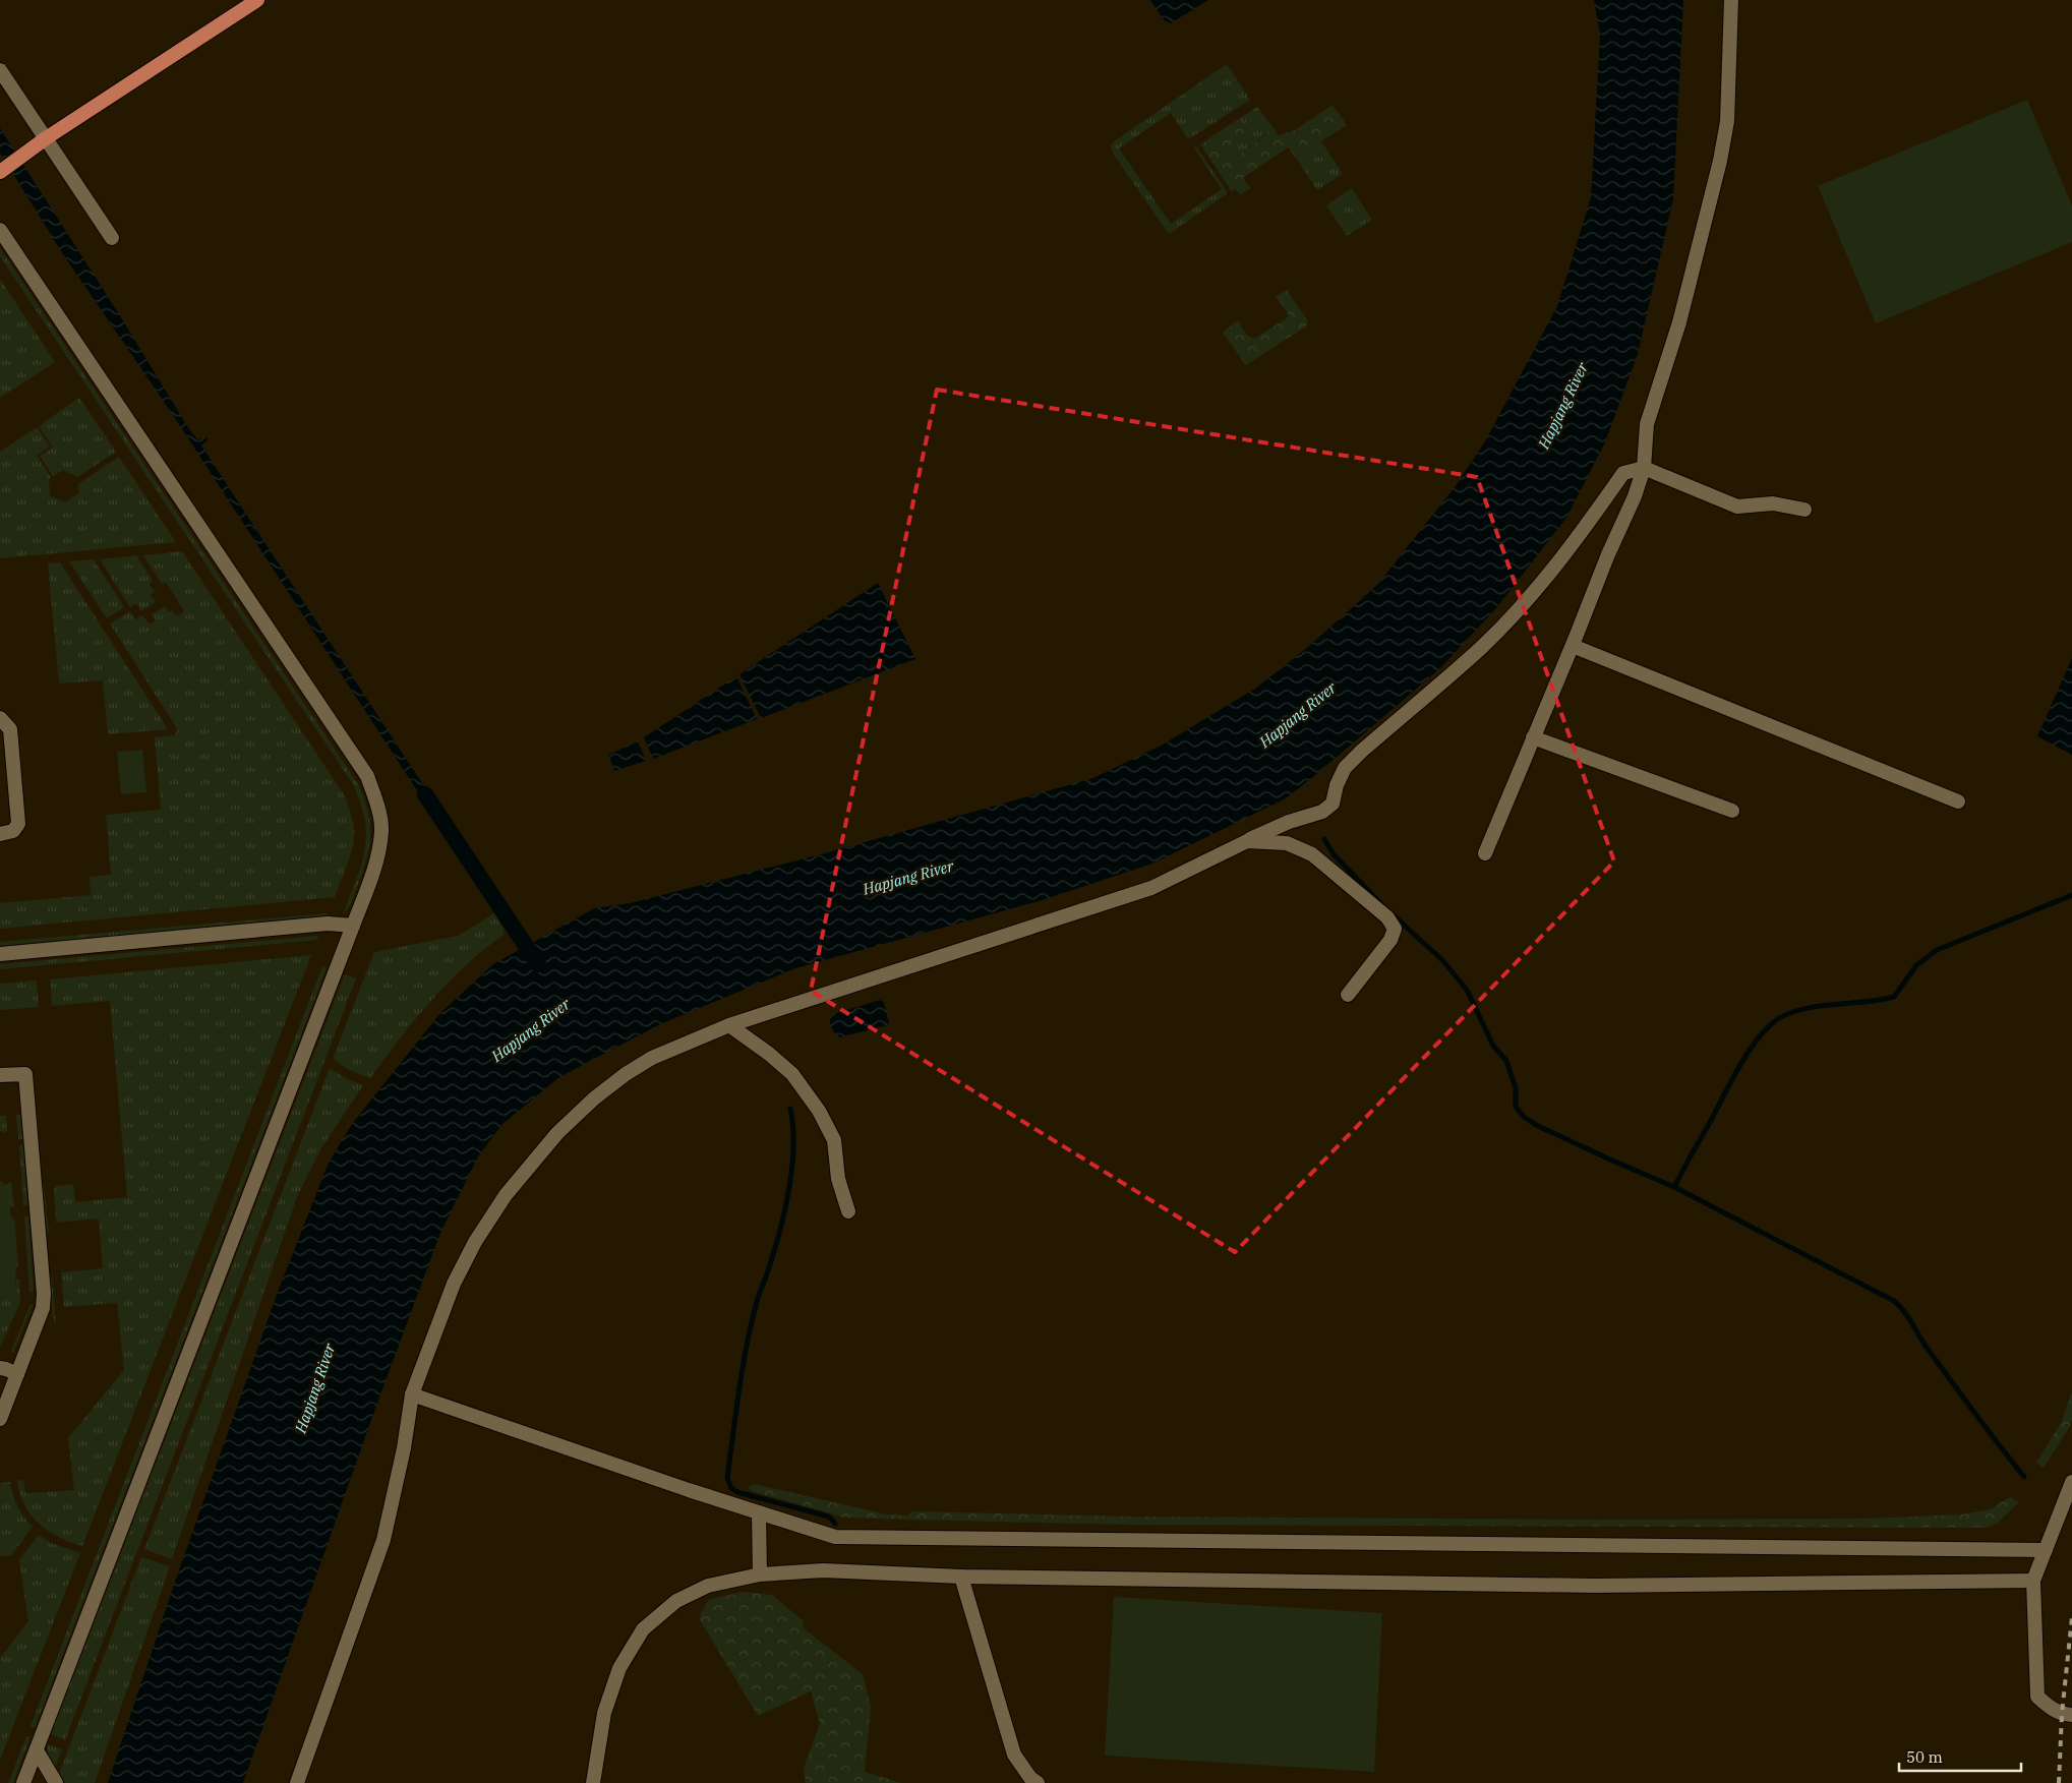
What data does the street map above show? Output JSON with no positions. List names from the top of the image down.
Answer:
{
  "water": ["Hapjang River"],
  "scale_bar": "50 m"
}
